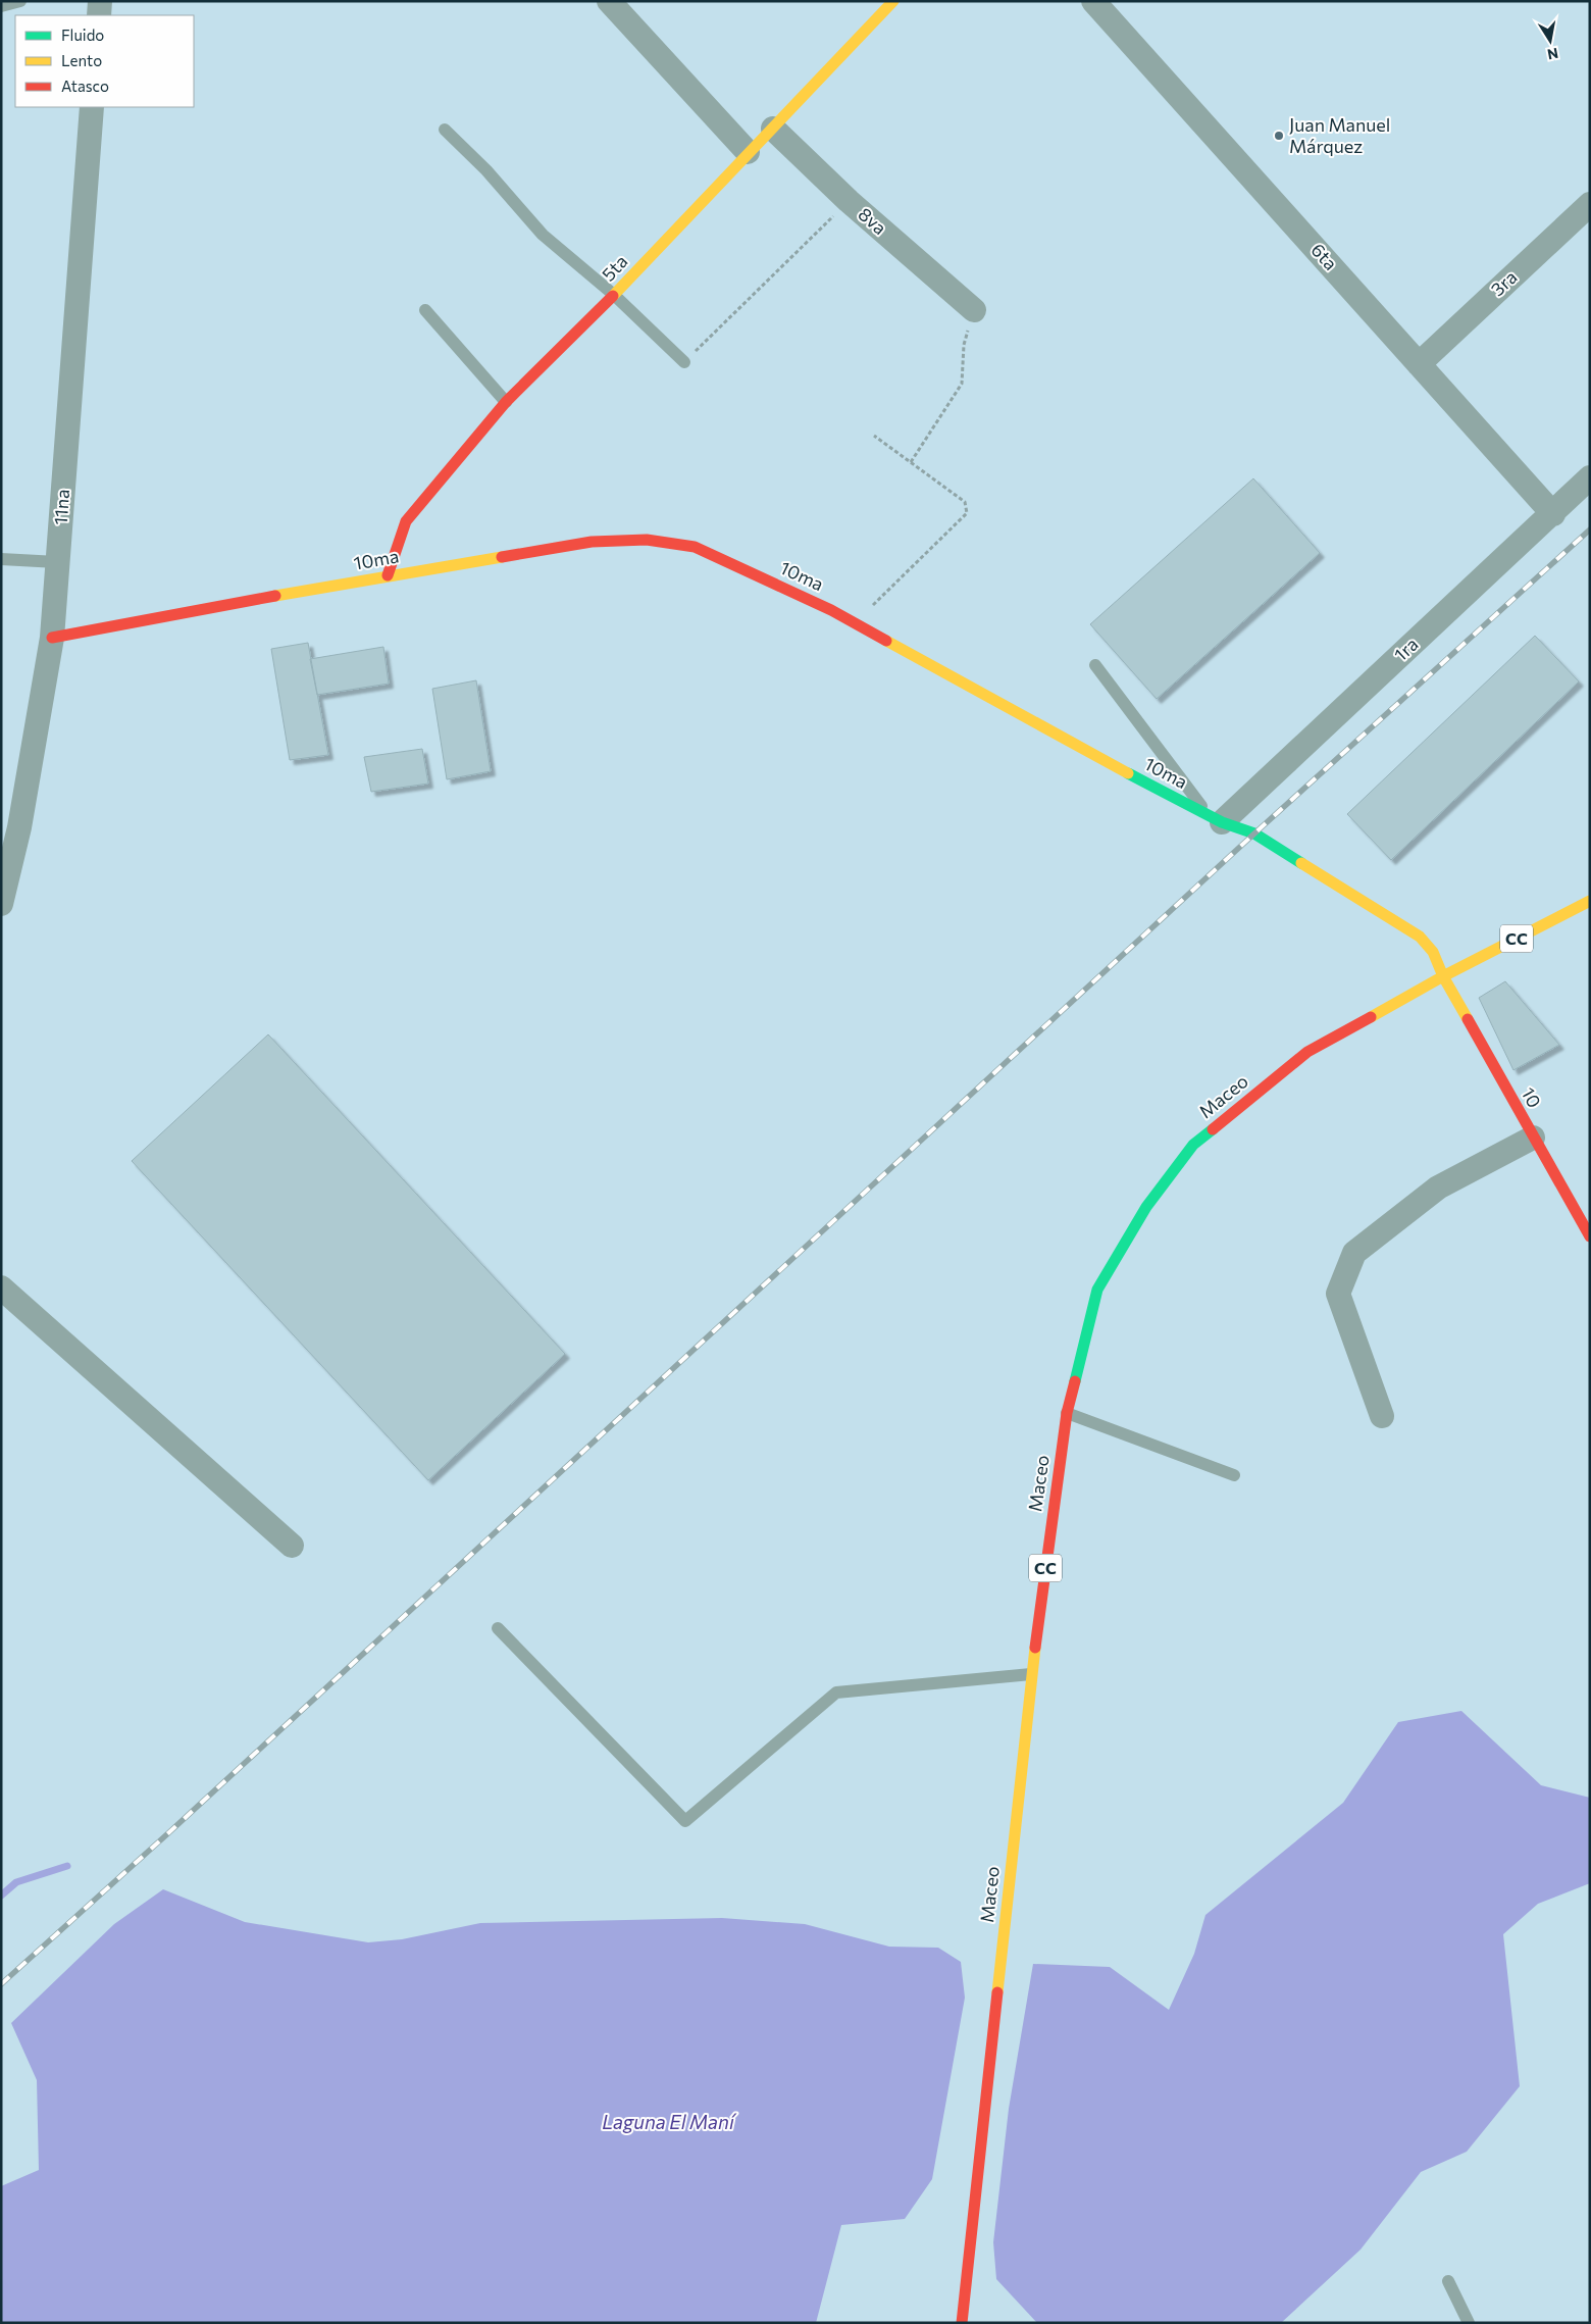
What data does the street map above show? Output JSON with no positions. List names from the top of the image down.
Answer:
{
  "streets": {
    "street": [
      "8va",
      "6ta",
      "5ta",
      "3ra",
      "11na",
      "10ma",
      "1ra",
      "CC",
      "Maceo",
      "10"
    ]
  },
  "crossings": [
    ["8va", "5ta"],
    ["6ta", "3ra"],
    ["6ta", "1ra"],
    ["5ta", "10ma"],
    ["11na", "10ma"],
    ["10ma", "1ra"],
    ["10ma", "Maceo"],
    ["10ma", "10"],
    ["Maceo", "10"]
  ],
  "water": ["Laguna El Maní"],
  "places": ["Juan Manuel Márquez"],
  "legend": ["Fluido", "Lento", "Atasco"],
  "north": "bottom"
}
